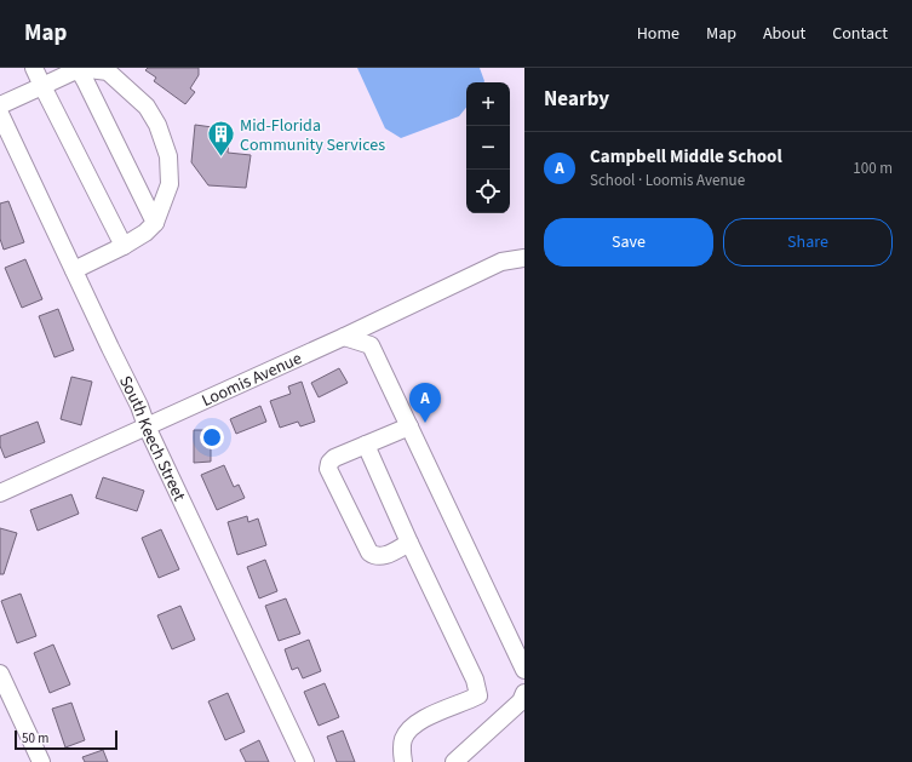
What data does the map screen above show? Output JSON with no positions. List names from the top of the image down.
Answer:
{
  "streets": {
    "street": ["Loomis Avenue", "South Keech Street"]
  },
  "crossings": [
    ["Loomis Avenue", "South Keech Street"]
  ],
  "places": {
    "building": ["Mid-Florida Community Services"]
  },
  "scale_bar": "50 m",
  "page": {
    "header": "Map",
    "nav": [
      "Home",
      "Map",
      "About",
      "Contact"
    ],
    "heading": "Nearby",
    "map_buttons": ["+", "−"],
    "list": [
      {
        "mark": "A",
        "name": "Campbell Middle School",
        "note": "School · Loomis Avenue",
        "value": "100 m"
      }
    ],
    "buttons": ["Save", "Share"],
    "pins": "A",
    "scale": "50 m"
  }
}
